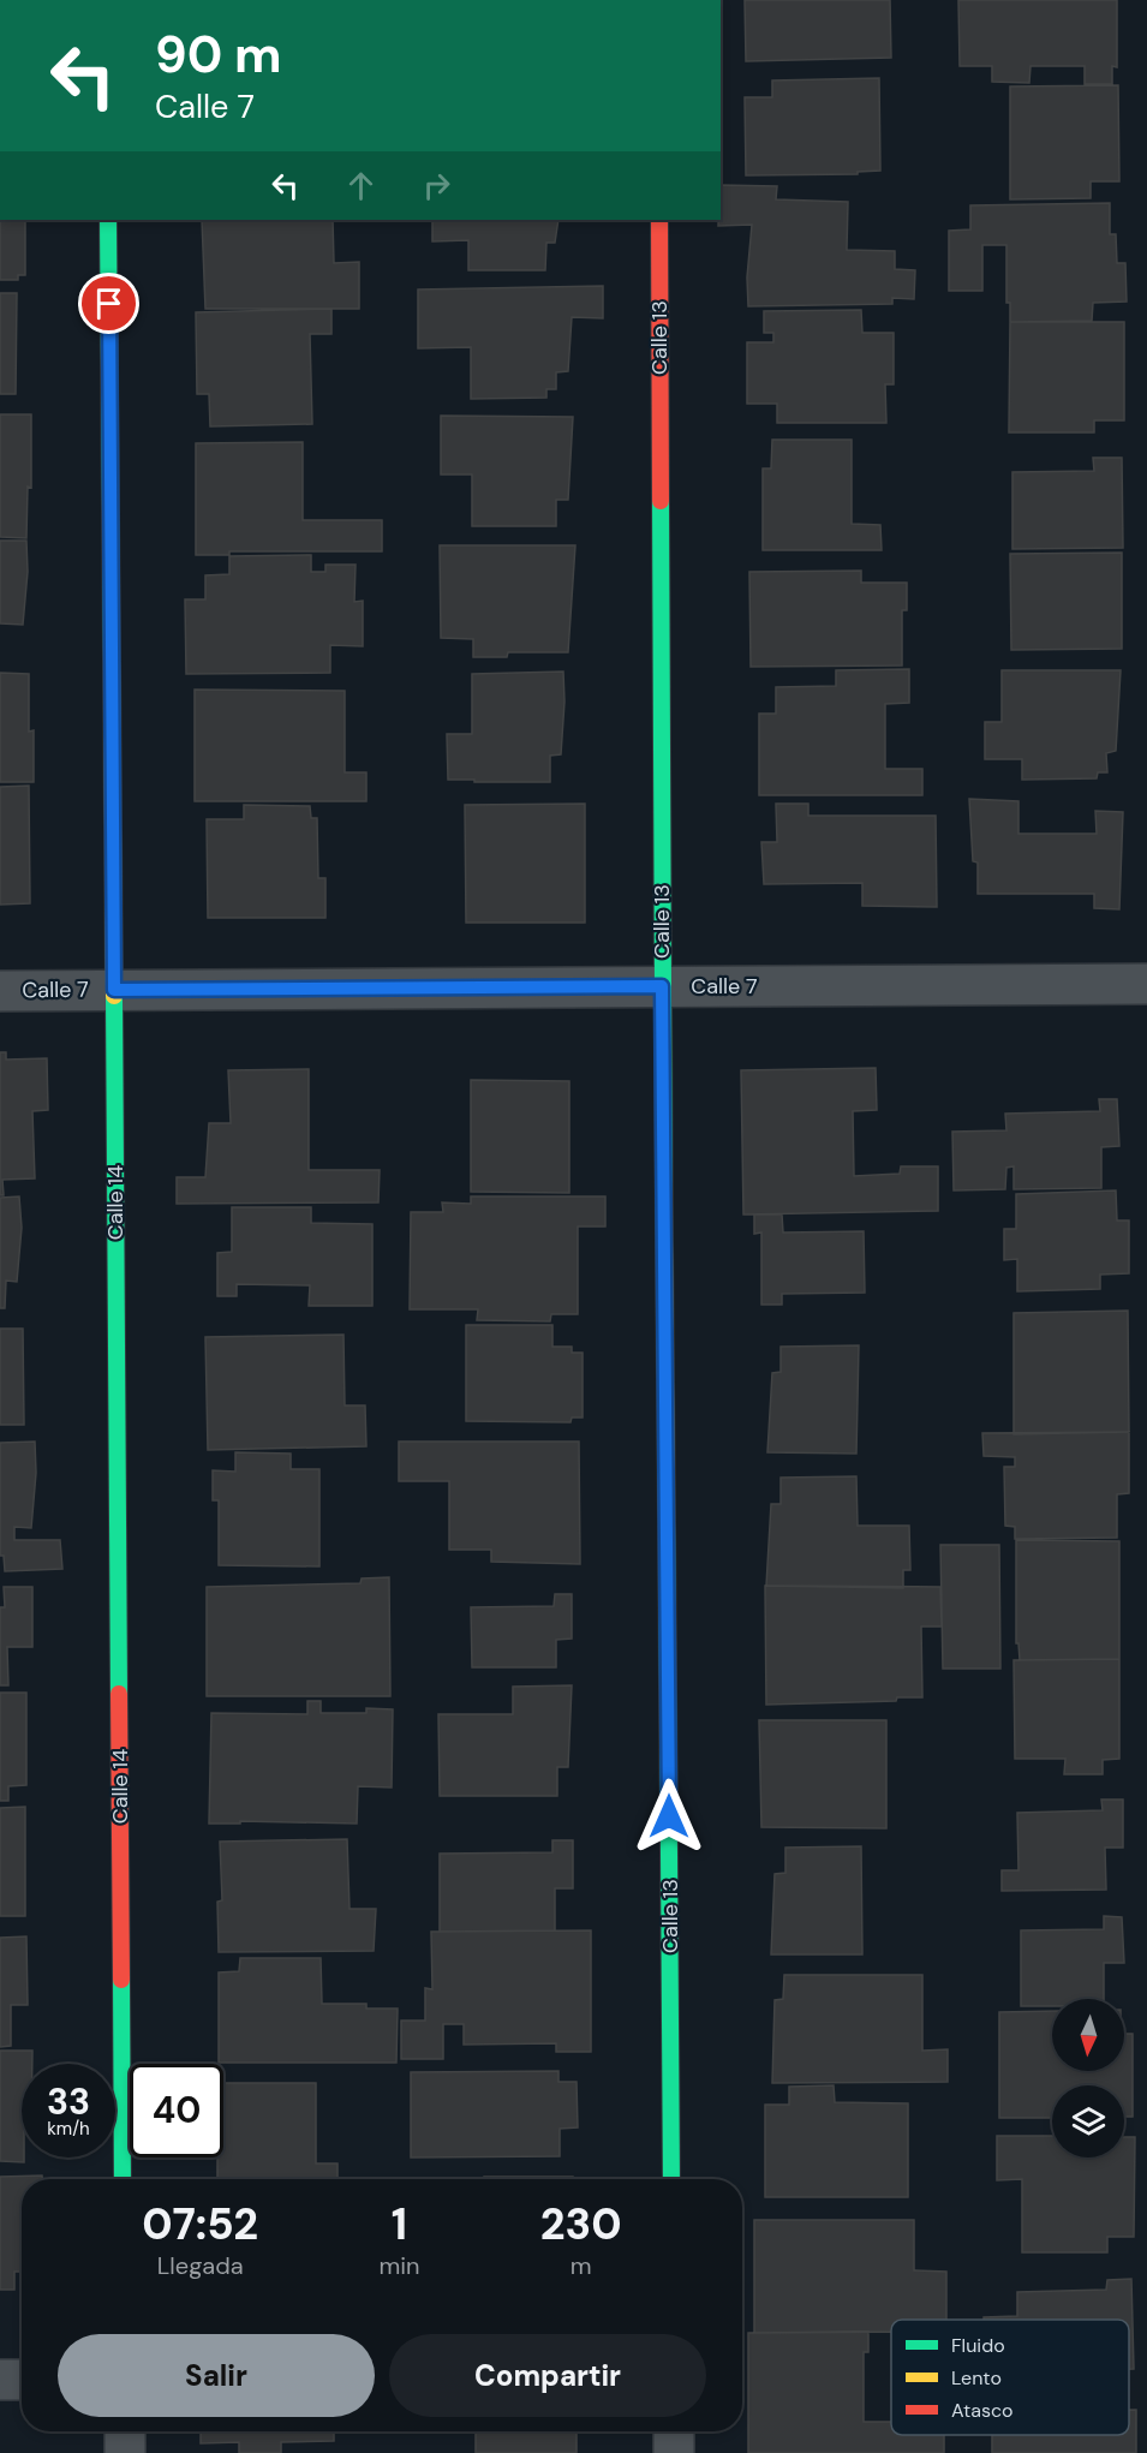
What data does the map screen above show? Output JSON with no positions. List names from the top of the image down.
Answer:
{
  "streets": {
    "street": ["Calle 13", "Calle 7", "Calle 14"]
  },
  "crossings": [
    ["Calle 13", "Calle 7"],
    ["Calle 7", "Calle 14"]
  ],
  "legend": ["Fluido", "Lento", "Atasco"],
  "north": "bottom",
  "page": {
    "turn": ["90 m", "Calle 7"],
    "speed": "33 km/h",
    "limit": "40",
    "eta": [
      "07:52",
      "Llegada",
      "1",
      "min",
      "230",
      "m"
    ],
    "buttons": ["Salir", "Compartir"]
  }
}
